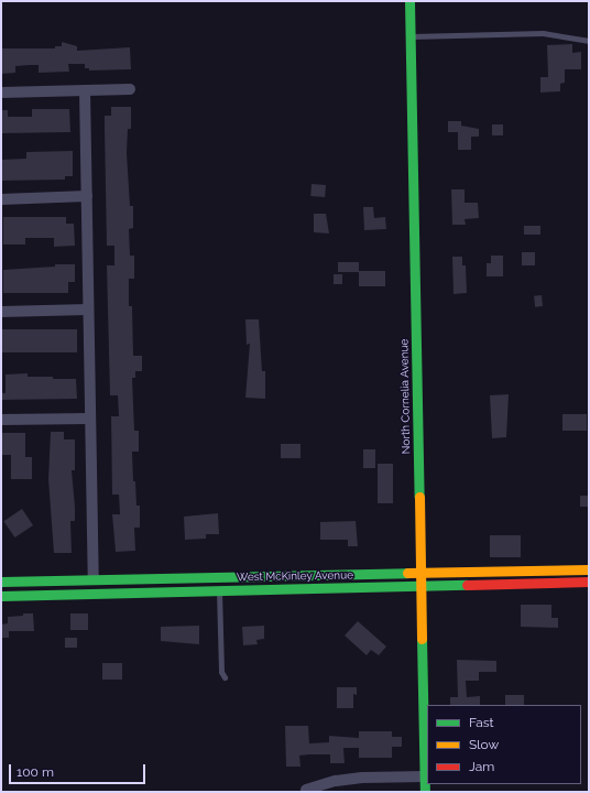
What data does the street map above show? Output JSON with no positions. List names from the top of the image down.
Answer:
{
  "streets": {
    "main road": ["North Cornelia Avenue", "West McKinley Avenue"]
  },
  "crossings": [
    ["North Cornelia Avenue", "West McKinley Avenue"]
  ],
  "legend": ["Fast", "Slow", "Jam"],
  "scale_bar": "100 m"
}
